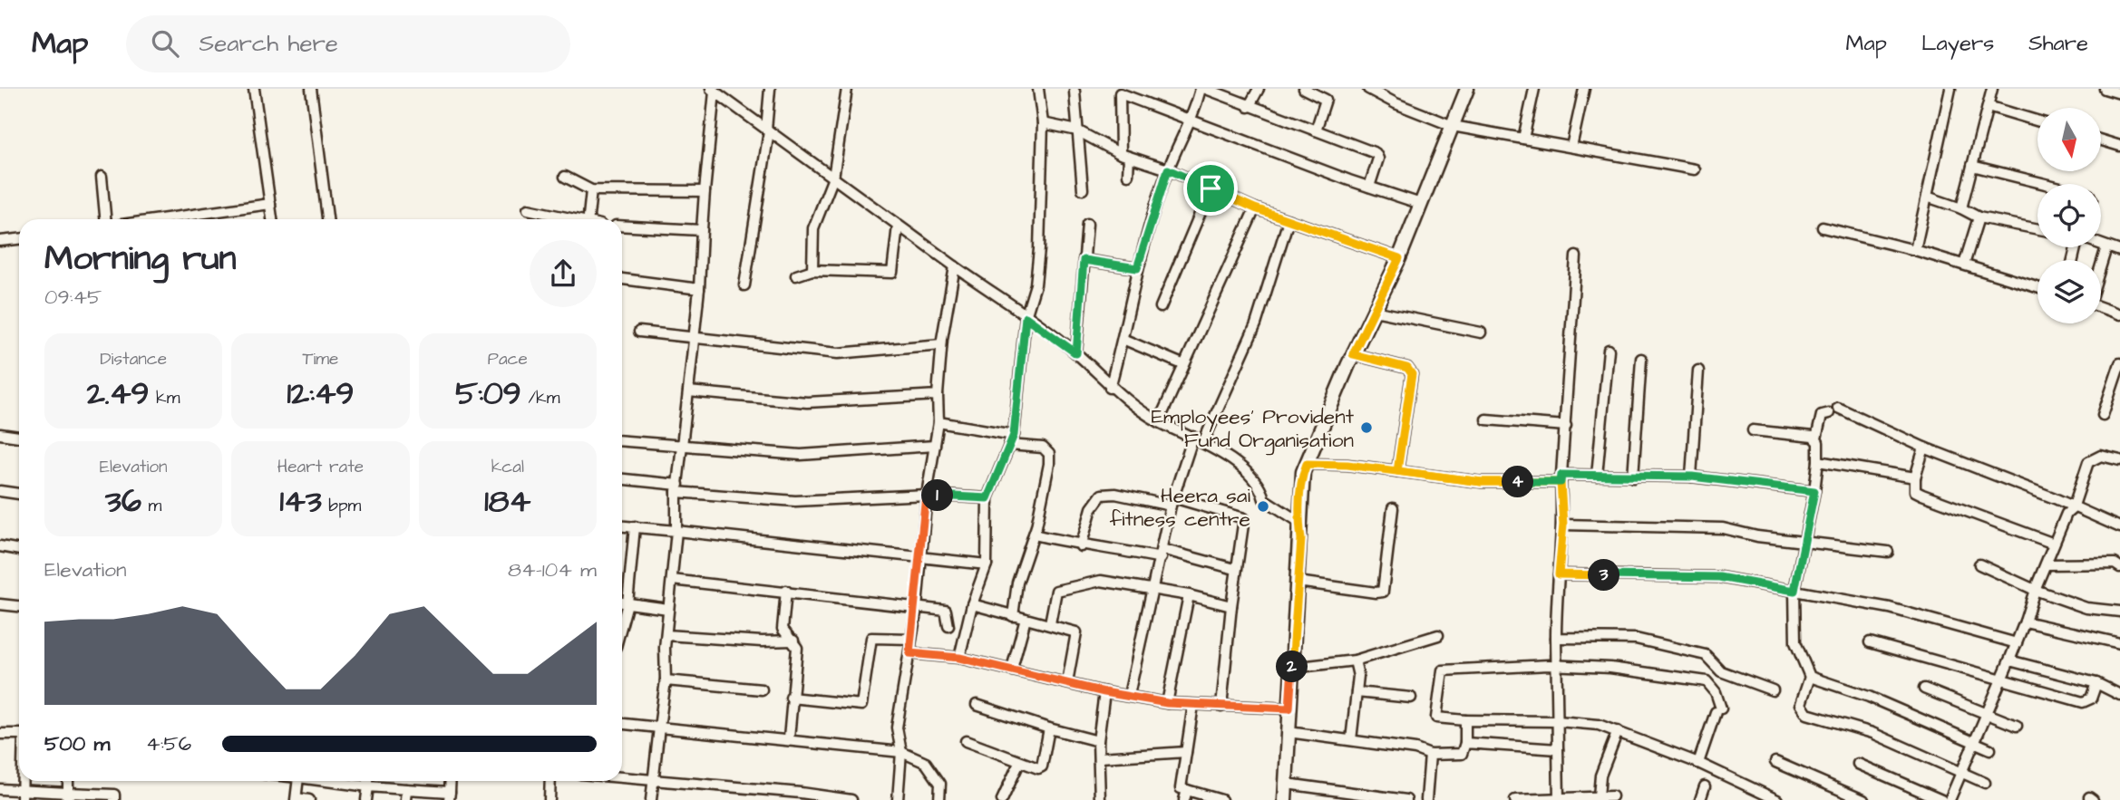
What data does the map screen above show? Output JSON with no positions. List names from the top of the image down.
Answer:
{
  "places": ["Employees' Provident Fund Organisation", "Heera sai fitness centre"],
  "north": "bottom",
  "page": {
    "header": "Map",
    "search": "Search here",
    "nav": ["Map", "Layers", "Share"],
    "heading": ["Morning run", "09:45"],
    "stats": [
      ["Distance", "2.49 km"],
      ["Time", "12:49"],
      ["Pace", "5:09 /km"],
      ["Elevation", "36 m"],
      ["Heart rate", "143 bpm"],
      ["kcal", "184"]
    ],
    "pins": [
      "4",
      "1",
      "3",
      "2"
    ],
    "chart": ["Elevation", "84–104 m"],
    "list": [
      {
        "name": "500 m",
        "note": "4:56"
      }
    ]
  }
}
